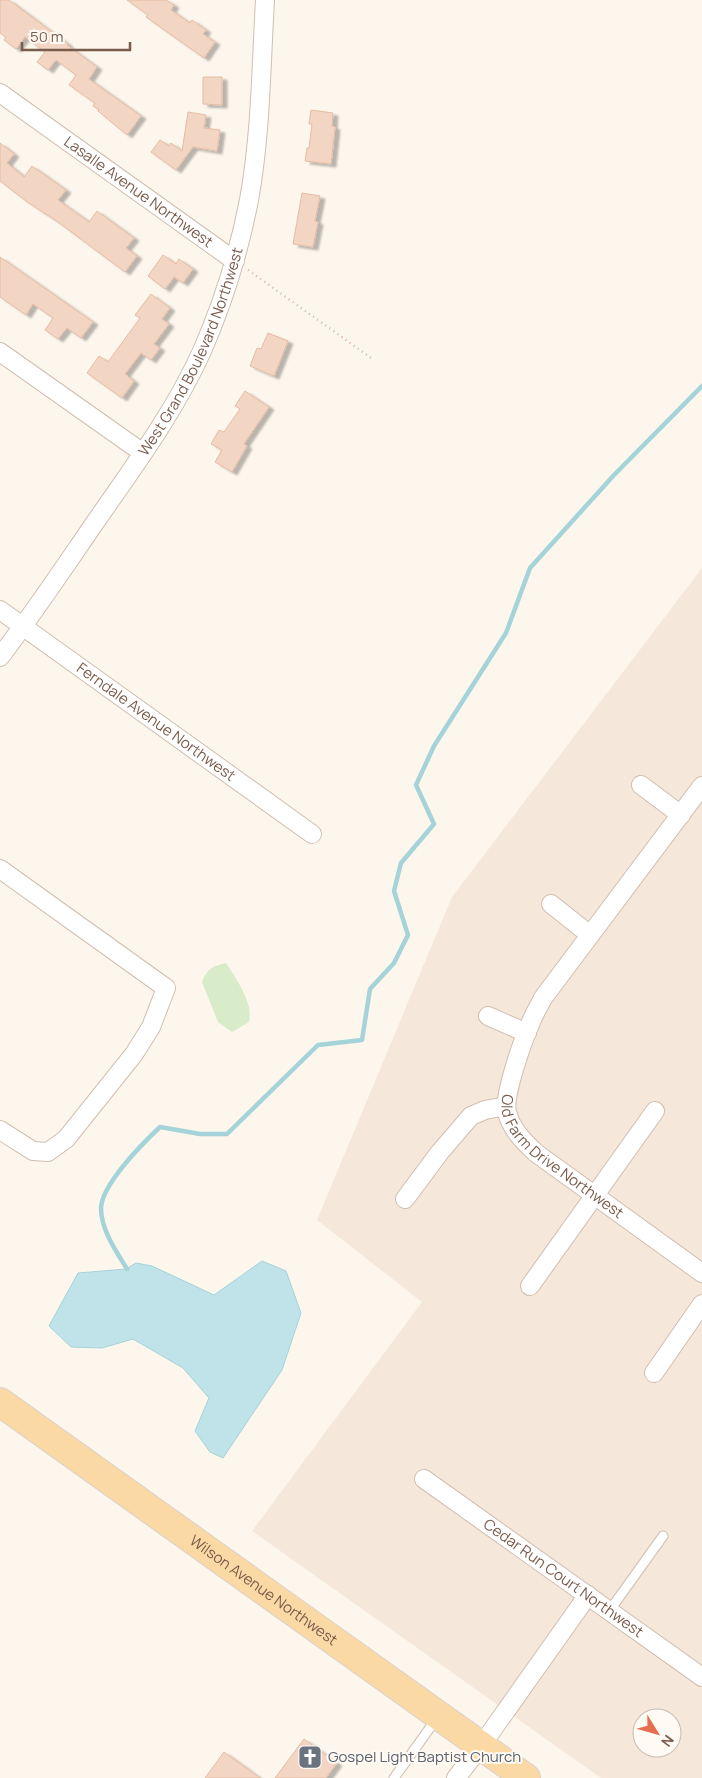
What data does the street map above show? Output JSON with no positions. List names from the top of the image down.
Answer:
{
  "streets": {
    "main road": ["Wilson Avenue Northwest"],
    "street": [
      "Lasalle Avenue Northwest",
      "West Grand Boulevard Northwest",
      "Ferndale Avenue Northwest",
      "Old Farm Drive Northwest",
      "Cedar Run Court Northwest"
    ]
  },
  "crossings": [
    ["Lasalle Avenue Northwest", "West Grand Boulevard Northwest"],
    ["West Grand Boulevard Northwest", "Ferndale Avenue Northwest"]
  ],
  "places": {
    "church": ["Gospel Light Baptist Church"]
  },
  "scale_bar": "50 m",
  "north": "bottom right"
}
